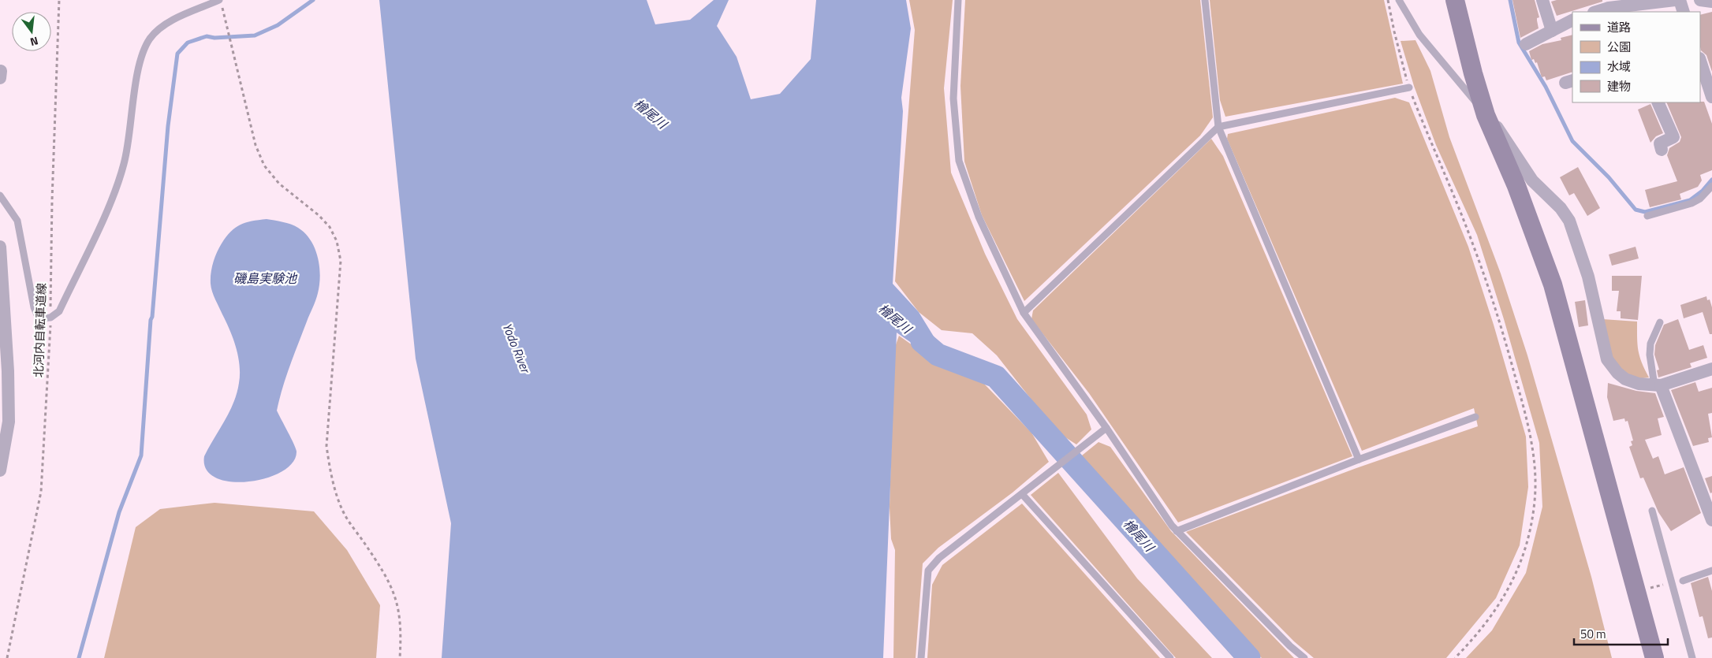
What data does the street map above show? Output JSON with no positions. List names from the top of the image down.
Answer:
{
  "streets": {
    "path": ["北河内自転車道線"]
  },
  "water": ["檜尾川", "磯島実験池", "Yodo River"],
  "legend": [
    "道路",
    "公園",
    "水域",
    "建物"
  ],
  "scale_bar": "50 m",
  "north": "bottom"
}
